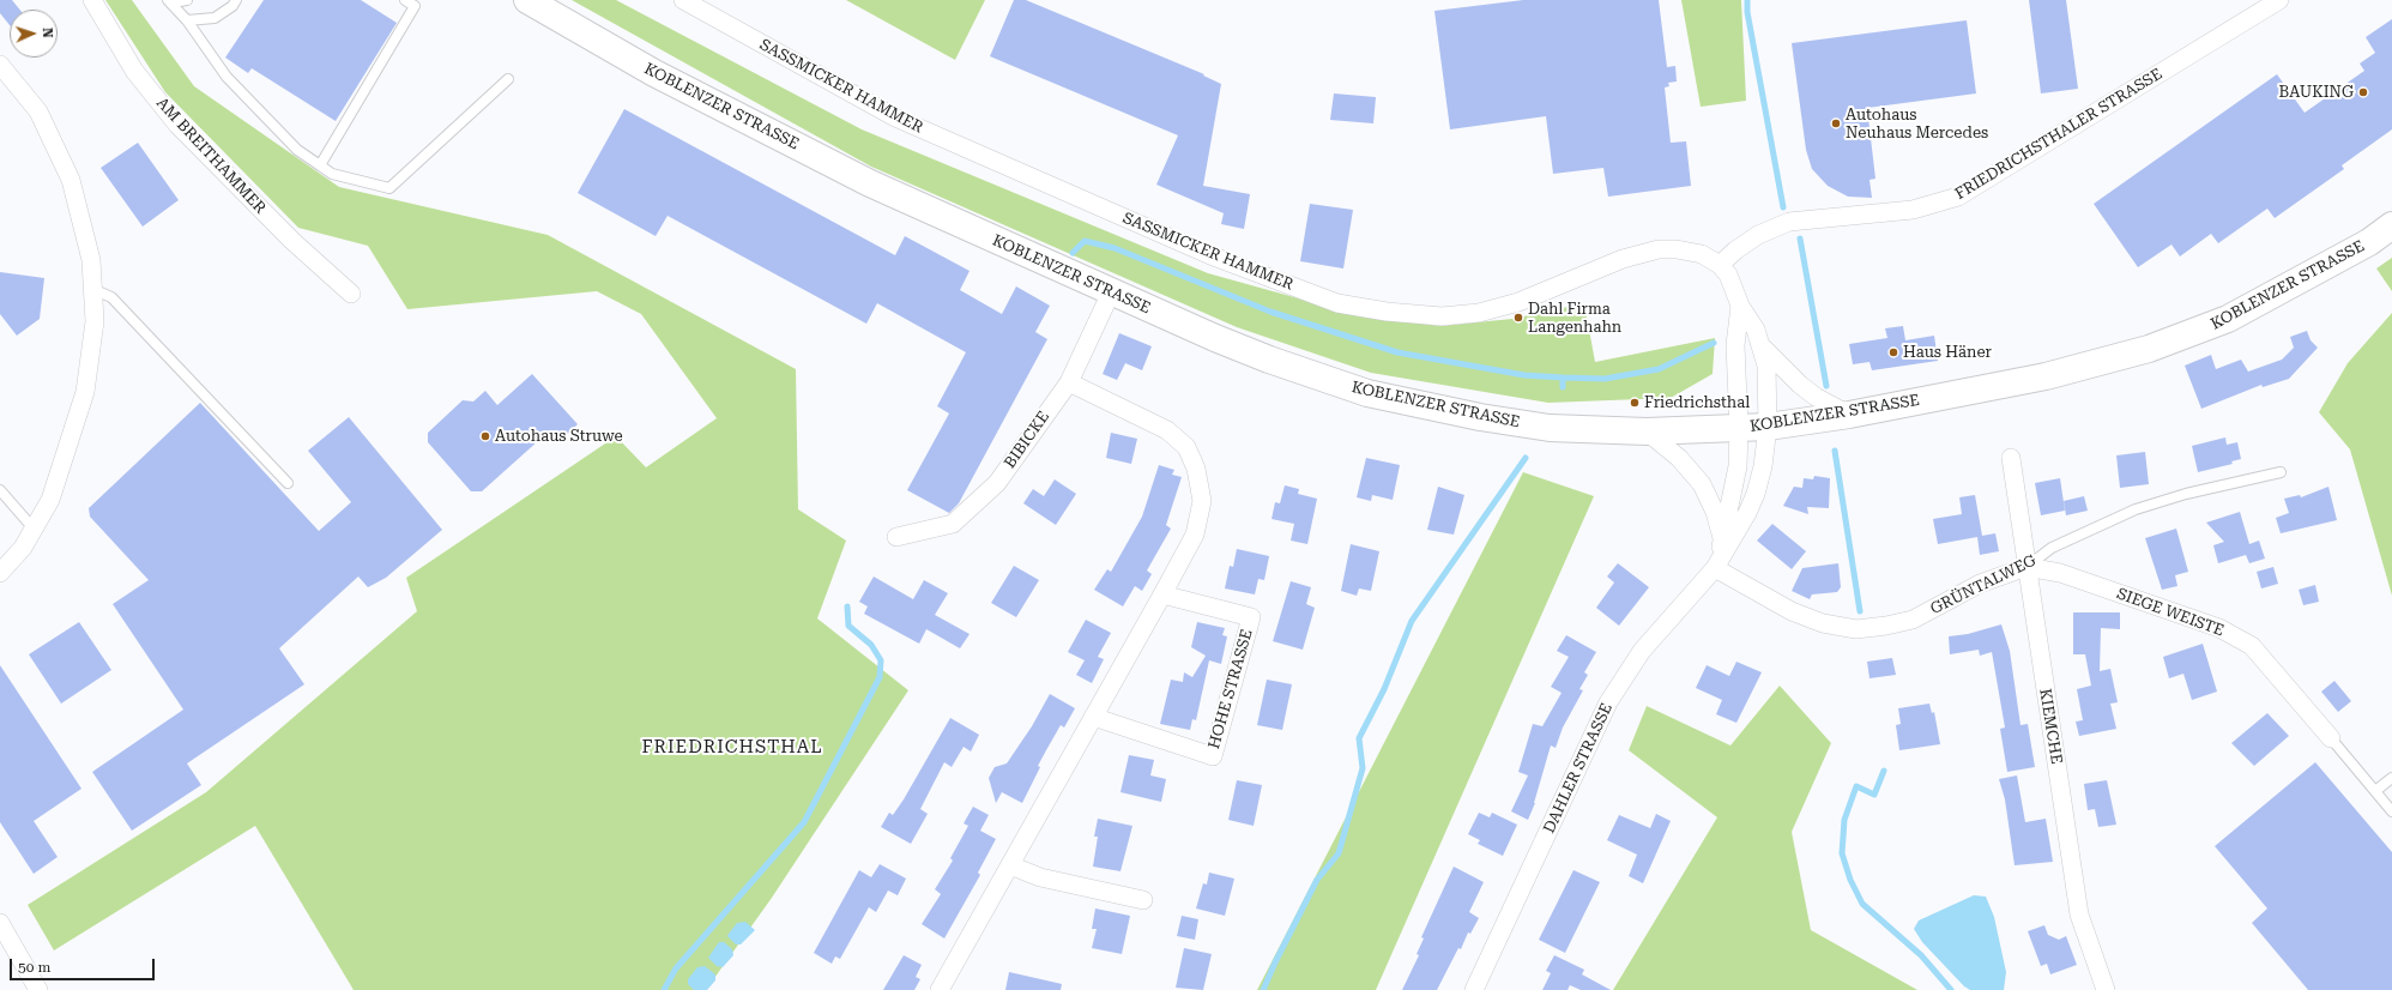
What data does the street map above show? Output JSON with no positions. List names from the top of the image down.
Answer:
{
  "streets": {
    "main road": ["KOBLENZER STRASSE"],
    "street": [
      "SASSMICKER HAMMER",
      "FRIEDRICHSTHALER STRASSE",
      "AM BREITHAMMER",
      "BIBICKE",
      "GRÜNTALWEG",
      "SIEGE WEISTE",
      "HOHE STRASSE",
      "KIEMCHE",
      "DAHLER STRASSE"
    ]
  },
  "crossings": [
    ["SASSMICKER HAMMER", "KOBLENZER STRASSE"],
    ["SASSMICKER HAMMER", "FRIEDRICHSTHALER STRASSE"],
    ["SASSMICKER HAMMER", "DAHLER STRASSE"],
    ["KOBLENZER STRASSE", "BIBICKE"],
    ["KOBLENZER STRASSE", "DAHLER STRASSE"],
    ["GRÜNTALWEG", "SIEGE WEISTE"],
    ["GRÜNTALWEG", "KIEMCHE"],
    ["GRÜNTALWEG", "DAHLER STRASSE"],
    ["SIEGE WEISTE", "KIEMCHE"]
  ],
  "districts": ["FRIEDRICHSTHAL"],
  "places": [
    "BAUKING",
    "Autohaus Neuhaus Mercedes",
    "Dahl Firma Langenhahn",
    "Haus Häner",
    "Friedrichsthal",
    "Autohaus Struwe"
  ],
  "scale_bar": "50 m",
  "north": "right"
}
